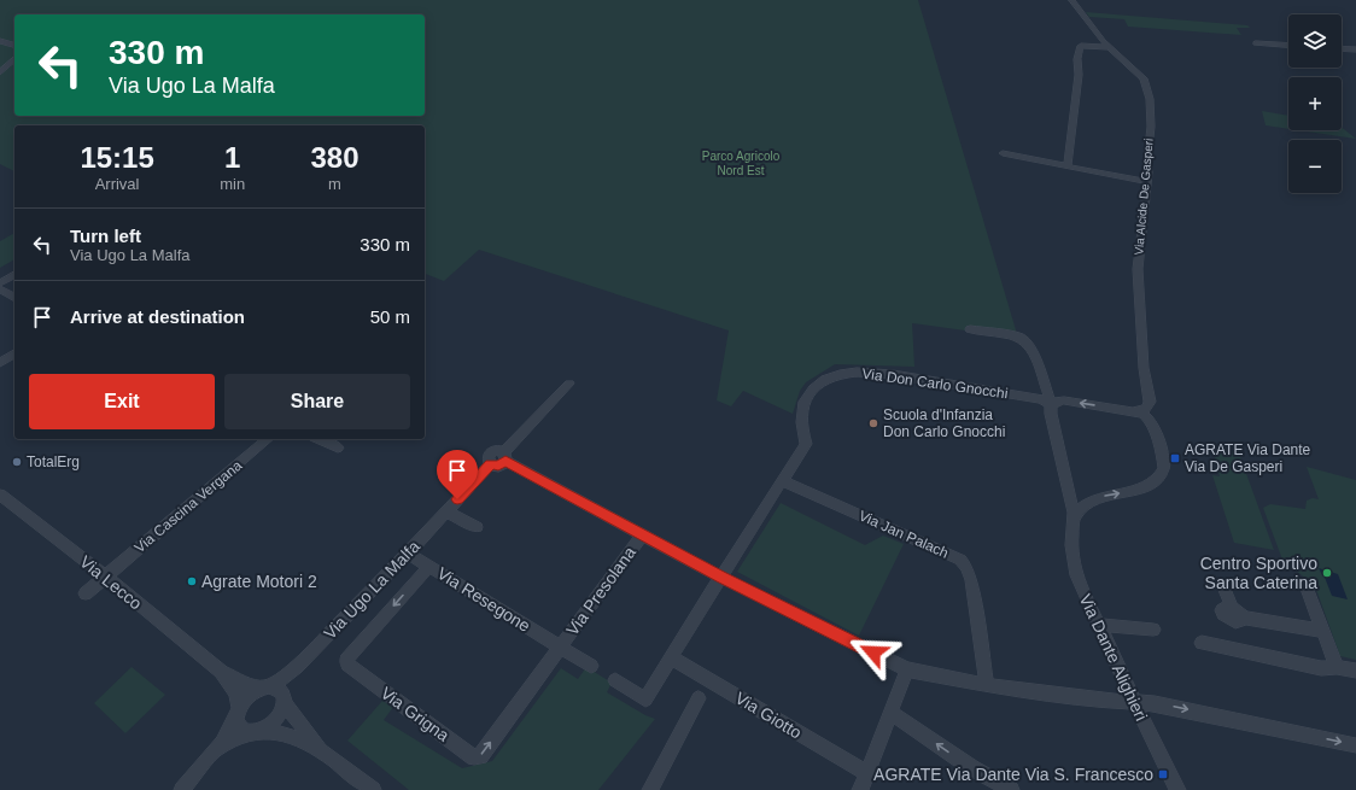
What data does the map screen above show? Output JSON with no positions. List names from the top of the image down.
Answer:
{
  "streets": {
    "street": [
      "Via Alcide De Gasperi",
      "Via Don Carlo Gnocchi",
      "Via Cascina Vergana",
      "Via Jan Palach",
      "Via Lecco",
      "Via Ugo La Malfa",
      "Via Presolana",
      "Via Resegone",
      "Via Dante Alighieri",
      "Via Grigna",
      "Via Giotto"
    ]
  },
  "crossings": [
    ["Via Don Carlo Gnocchi", "Via Jan Palach"],
    ["Via Don Carlo Gnocchi", "Via Dante Alighieri"],
    ["Via Don Carlo Gnocchi", "Via Giotto"],
    ["Via Cascina Vergana", "Via Lecco"],
    ["Via Lecco", "Via Ugo La Malfa"],
    ["Via Ugo La Malfa", "Via Resegone"],
    ["Via Presolana", "Via Resegone"],
    ["Via Presolana", "Via Grigna"],
    ["Via Resegone", "Via Grigna"]
  ],
  "parks": ["Parco Agricolo Nord Est"],
  "places": {
    "other": [
      "Scuola d'Infanzia Don Carlo Gnocchi",
      "TotalErg",
      "Centro Sportivo Santa Caterina",
      "Agrate Motori 2"
    ],
    "transit": ["AGRATE Via Dante Via De Gasperi", "AGRATE Via Dante Via S. Francesco"]
  },
  "page": {
    "map_buttons": ["+", "−"],
    "turn": ["330 m", "Via Ugo La Malfa"],
    "eta": [
      "15:15",
      "Arrival",
      "1",
      "min",
      "380",
      "m"
    ],
    "list": [
      {
        "name": "Turn left",
        "note": "Via Ugo La Malfa",
        "value": "330 m"
      },
      {
        "name": "Arrive at destination",
        "value": "50 m"
      }
    ],
    "buttons": ["Exit", "Share"]
  }
}
